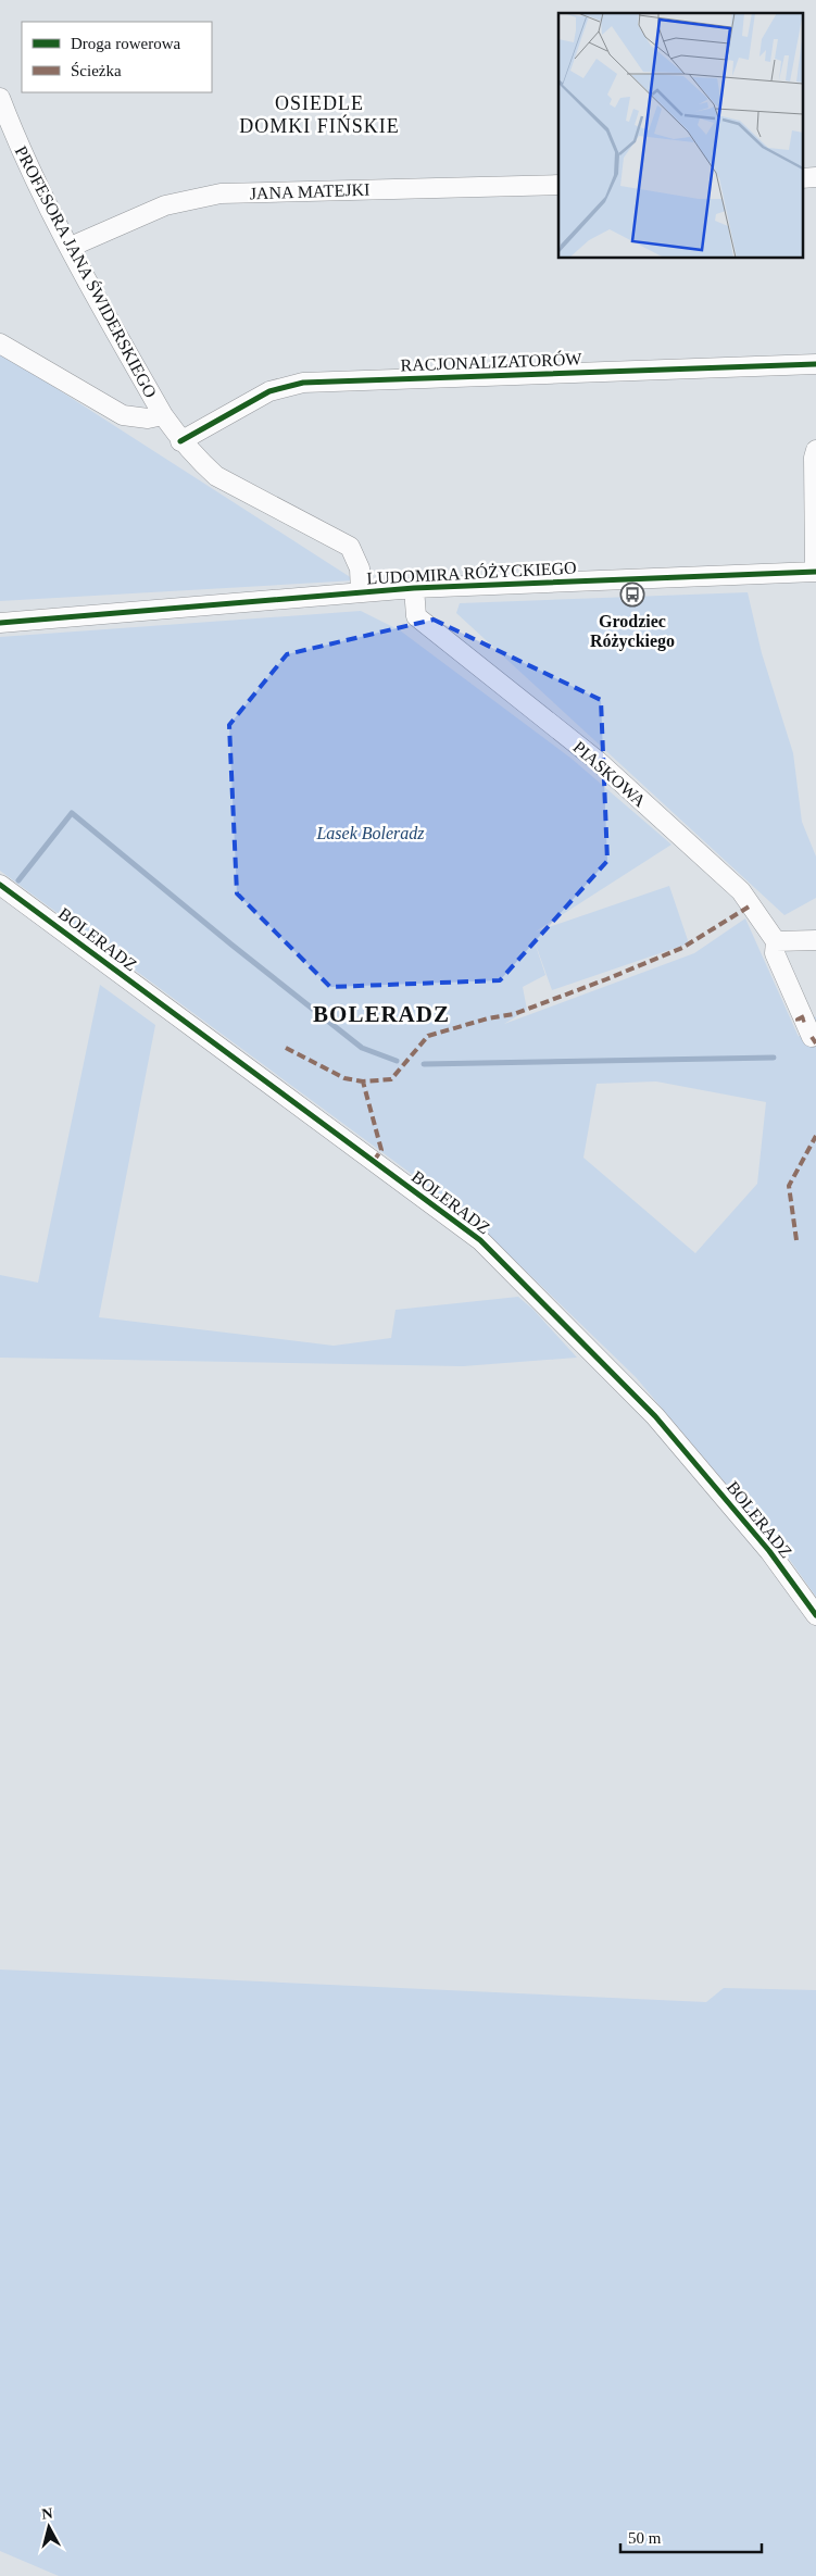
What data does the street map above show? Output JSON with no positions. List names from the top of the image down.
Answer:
{
  "streets": {
    "street": [
      "JANA MATEJKI",
      "PROFESORA JANA ŚWIDERSKIEGO",
      "RACJONALIZATORÓW",
      "LUDOMIRA RÓŻYCKIEGO",
      "PIASKOWA",
      "BOLERADZ"
    ]
  },
  "crossings": [
    ["JANA MATEJKI", "PROFESORA JANA ŚWIDERSKIEGO"],
    ["PROFESORA JANA ŚWIDERSKIEGO", "RACJONALIZATORÓW"],
    ["PROFESORA JANA ŚWIDERSKIEGO", "LUDOMIRA RÓŻYCKIEGO"],
    ["LUDOMIRA RÓŻYCKIEGO", "PIASKOWA"]
  ],
  "districts": ["OSIEDLE DOMKI FIŃSKIE", "BOLERADZ"],
  "parks": ["Lasek Boleradz"],
  "places": {
    "bus stop": ["Grodziec Różyckiego"]
  },
  "legend": ["Droga rowerowa", "Ścieżka"],
  "scale_bar": "50 m",
  "north": "top"
}
